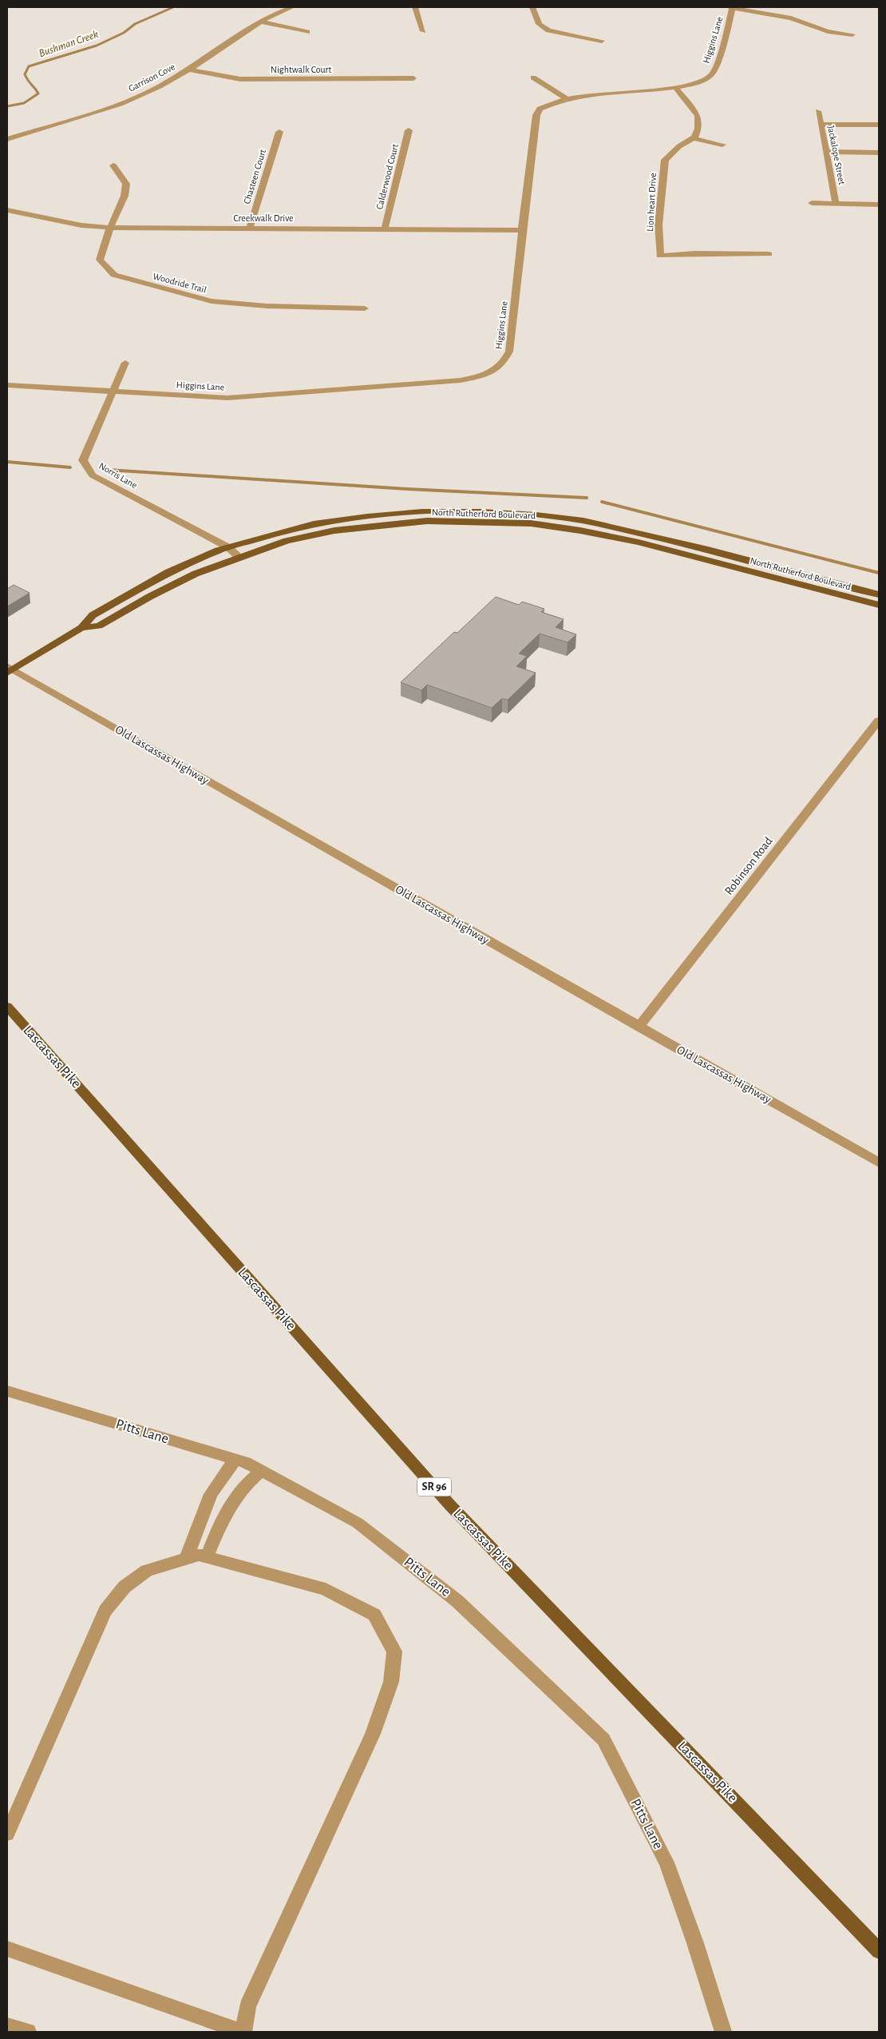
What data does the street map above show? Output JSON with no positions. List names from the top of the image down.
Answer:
{
  "streets": {
    "main road": ["North Rutherford Boulevard", "Lascassas Pike", "SR 96"],
    "street": [
      "Higgins Lane",
      "Nightwalk Court",
      "Garrison Cove",
      "Jackalope Street",
      "Chasteen Court",
      "Calderwood Court",
      "Lion heart Drive",
      "Creekwalk Drive",
      "Woodride Trail",
      "Norris Lane",
      "Old Lascassas Highway",
      "Robinson Road",
      "Pitts Lane"
    ]
  },
  "crossings": [
    ["Higgins Lane", "Creekwalk Drive"],
    ["Higgins Lane", "Norris Lane"],
    ["Nightwalk Court", "Garrison Cove"],
    ["Chasteen Court", "Creekwalk Drive"],
    ["Calderwood Court", "Creekwalk Drive"],
    ["Creekwalk Drive", "Woodride Trail"],
    ["Norris Lane", "North Rutherford Boulevard"],
    ["North Rutherford Boulevard", "Old Lascassas Highway"],
    ["Old Lascassas Highway", "Robinson Road"]
  ],
  "water": ["Bushman Creek"]
}
